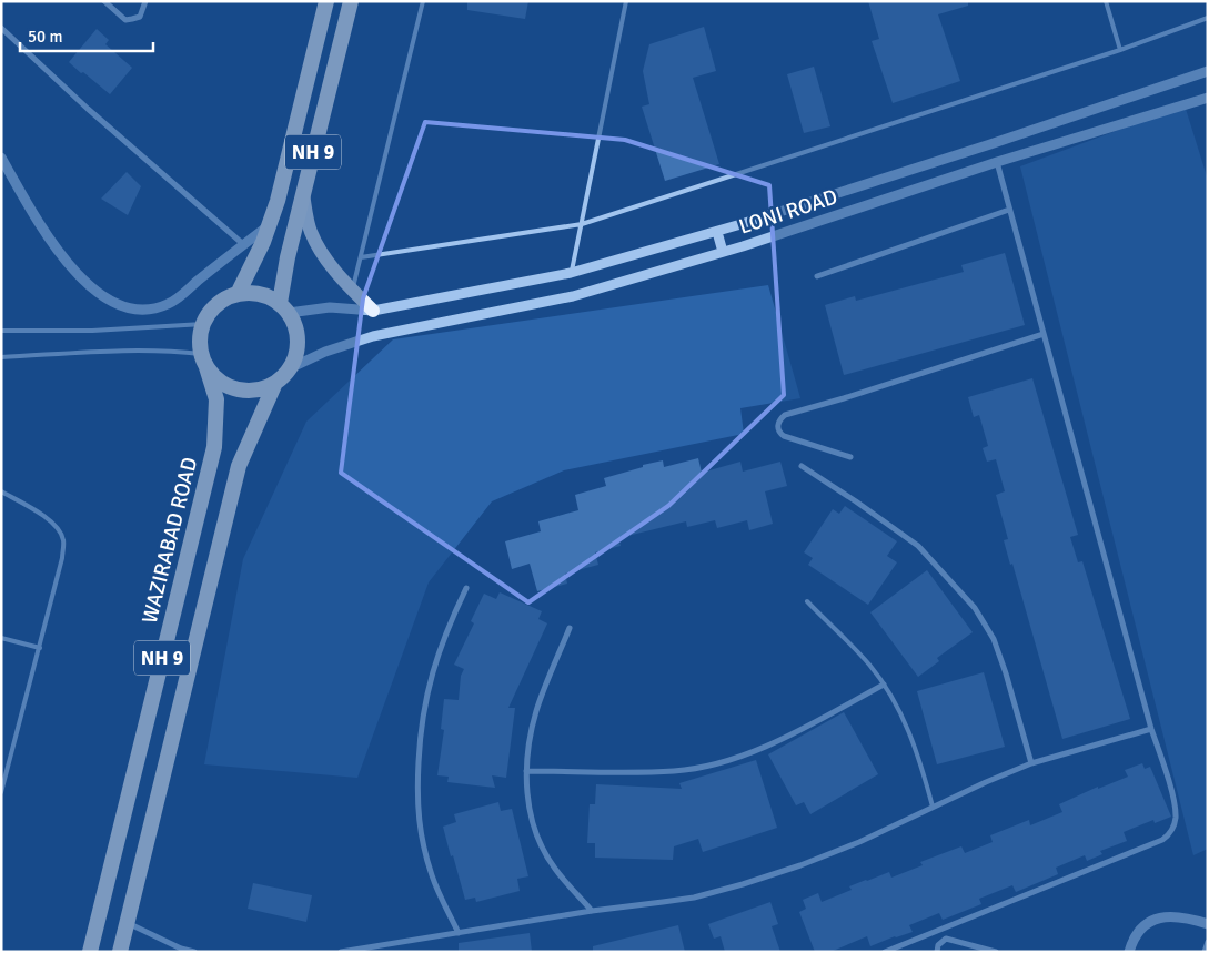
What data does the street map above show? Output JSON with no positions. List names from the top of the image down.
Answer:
{
  "streets": {
    "highway": ["NH 9", "WAZIRABAD ROAD"],
    "street": ["LONI ROAD"]
  },
  "crossings": [
    ["NH 9", "LONI ROAD"],
    ["NH 9", "WAZIRABAD ROAD"],
    ["LONI ROAD", "WAZIRABAD ROAD"]
  ],
  "scale_bar": "50 m"
}
